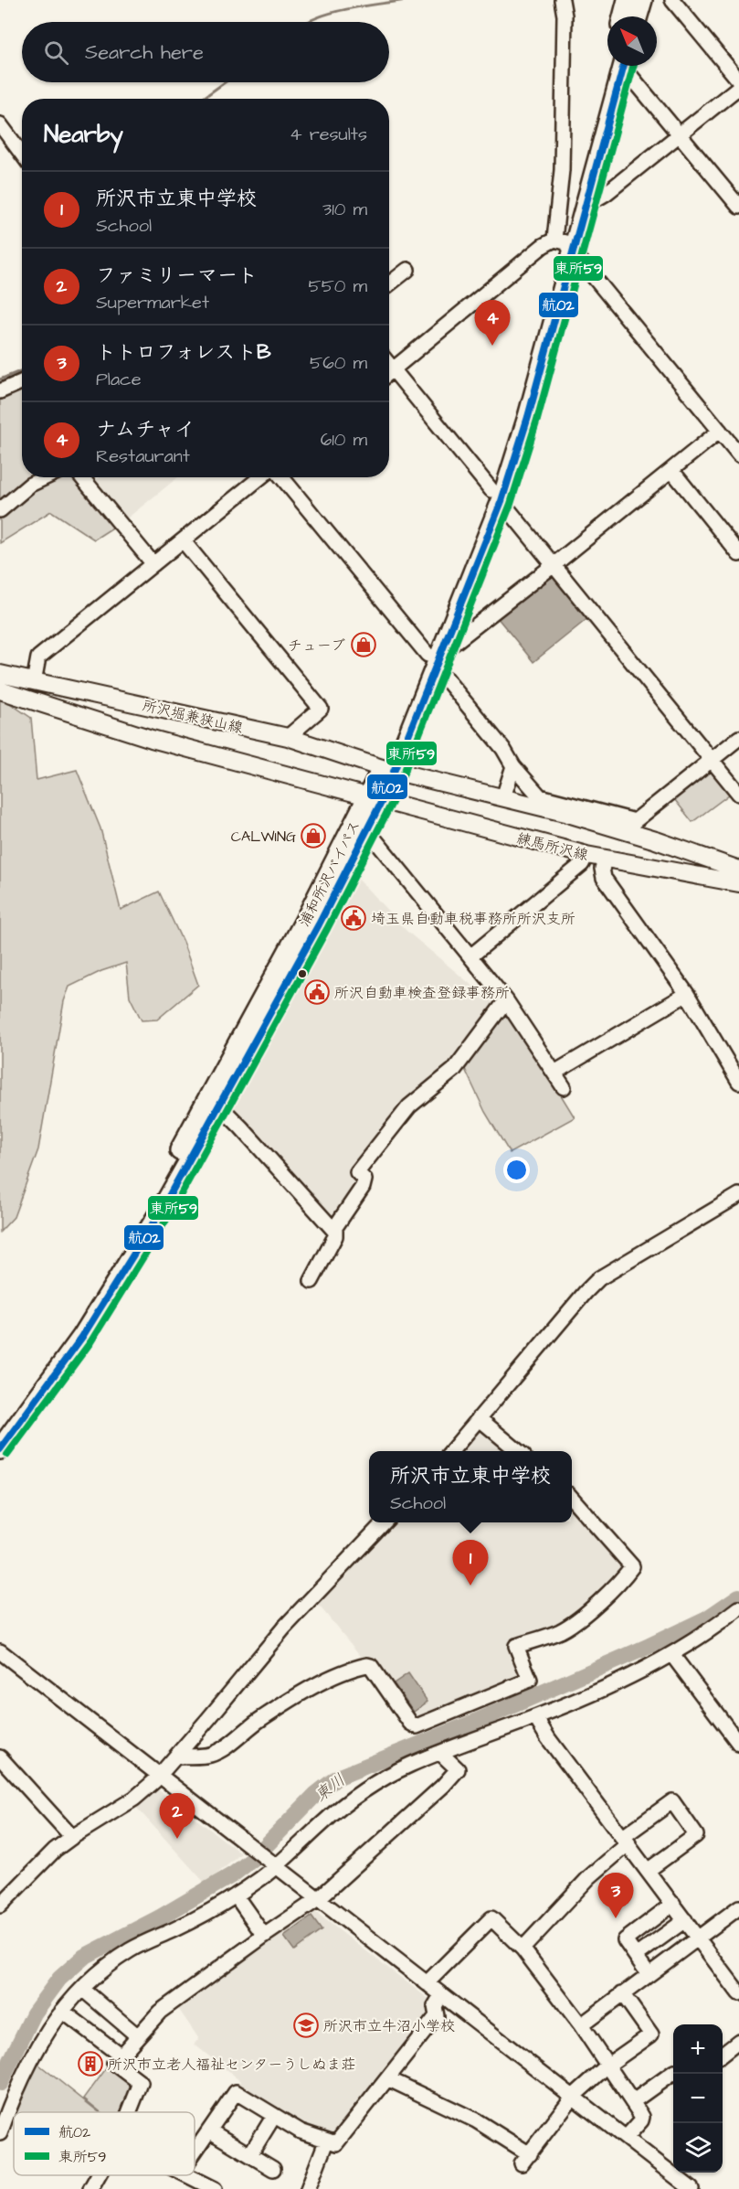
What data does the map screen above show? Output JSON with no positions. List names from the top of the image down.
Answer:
{
  "streets": {
    "highway": ["浦和所沢バイパス"],
    "main road": ["所沢堀兼狭山線", "練馬所沢線"]
  },
  "crossings": [
    ["所沢堀兼狭山線", "練馬所沢線"],
    ["所沢堀兼狭山線", "浦和所沢バイパス"],
    ["練馬所沢線", "浦和所沢バイパス"]
  ],
  "water": ["東川"],
  "places": {
    "shop": ["チューブ", "CALWING"],
    "public building": ["埼玉県自動車税事務所所沢支所", "所沢自動車検査登録事務所"],
    "school or university": ["所沢市立牛沼小学校"],
    "building": ["所沢市立老人福祉センターうしぬま荘"]
  },
  "lines": ["transit line 航02", "transit line 東所59"],
  "legend": ["航02", "東所59"],
  "north": "top left",
  "page": {
    "search": "Search here",
    "heading": ["Nearby", "4 results"],
    "list": [
      {
        "mark": "1",
        "name": "所沢市立東中学校",
        "note": "School",
        "value": "310 m"
      },
      {
        "mark": "2",
        "name": "ファミリーマート",
        "note": "Supermarket",
        "value": "550 m"
      },
      {
        "mark": "3",
        "name": "トトロフォレストB",
        "note": "Place",
        "value": "560 m"
      },
      {
        "mark": "4",
        "name": "ナムチャイ",
        "note": "Restaurant",
        "value": "610 m"
      }
    ],
    "pins": [
      "4",
      "1",
      "2",
      "3"
    ],
    "popup": ["所沢市立東中学校", "School"],
    "map_buttons": ["+", "−"]
  }
}
